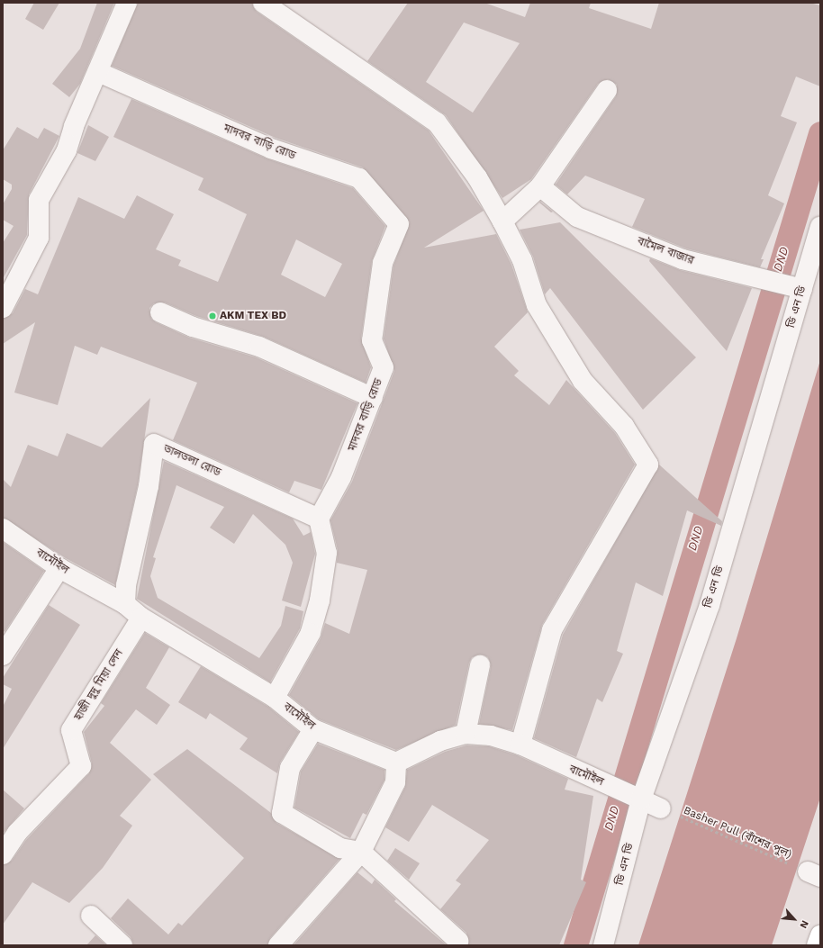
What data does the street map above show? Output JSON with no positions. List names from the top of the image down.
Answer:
{
  "streets": {
    "street": [
      "মাদবর বাড়ি রোড",
      "বামৈল বাজার",
      "ডি এন ডি",
      "তালতলা রোড",
      "বামৌইল",
      "হাজী দুদু মিয়া লেন"
    ],
    "path": ["Basher Pull (বাঁশের পুল)"]
  },
  "crossings": [
    ["মাদবর বাড়ি রোড", "তালতলা রোড"],
    ["বামৈল বাজার", "ডি এন ডি"],
    ["ডি এন ডি", "বামৌইল"],
    ["তালতলা রোড", "বামৌইল"],
    ["বামৌইল", "হাজী দুদু মিয়া লেন"],
    ["বামৌইল", "Basher Pull (বাঁশের পুল)"]
  ],
  "water": ["DND"],
  "places": ["AKM TEX BD"],
  "north": "bottom right"
}
